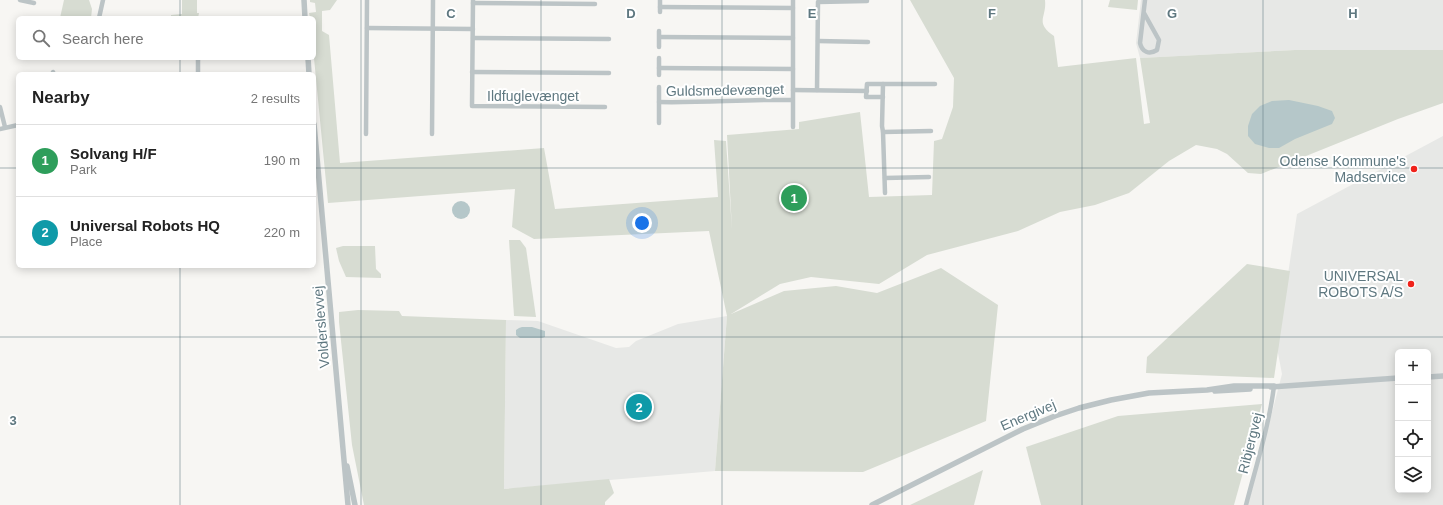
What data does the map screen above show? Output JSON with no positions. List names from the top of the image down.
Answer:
{
  "streets": {
    "street": [
      "Guldsmedevænget",
      "Ildfuglevænget",
      "Volderslevvej",
      "Energivej",
      "Ribjergvej"
    ]
  },
  "crossings": [
    ["Energivej", "Ribjergvej"]
  ],
  "places": ["Odense Kommune's Madservice", "UNIVERSAL ROBOTS A/S"],
  "page": {
    "search": "Search here",
    "heading": ["Nearby", "2 results"],
    "list": [
      {
        "mark": "1",
        "name": "Solvang H/F",
        "note": "Park",
        "value": "190 m"
      },
      {
        "mark": "2",
        "name": "Universal Robots HQ",
        "note": "Place",
        "value": "220 m"
      }
    ],
    "pins": ["1", "2"],
    "map_buttons": ["+", "−"]
  },
  "grid": {
    "columns": [
      "C",
      "D",
      "E",
      "F",
      "G",
      "H"
    ],
    "rows": ["3"]
  }
}
